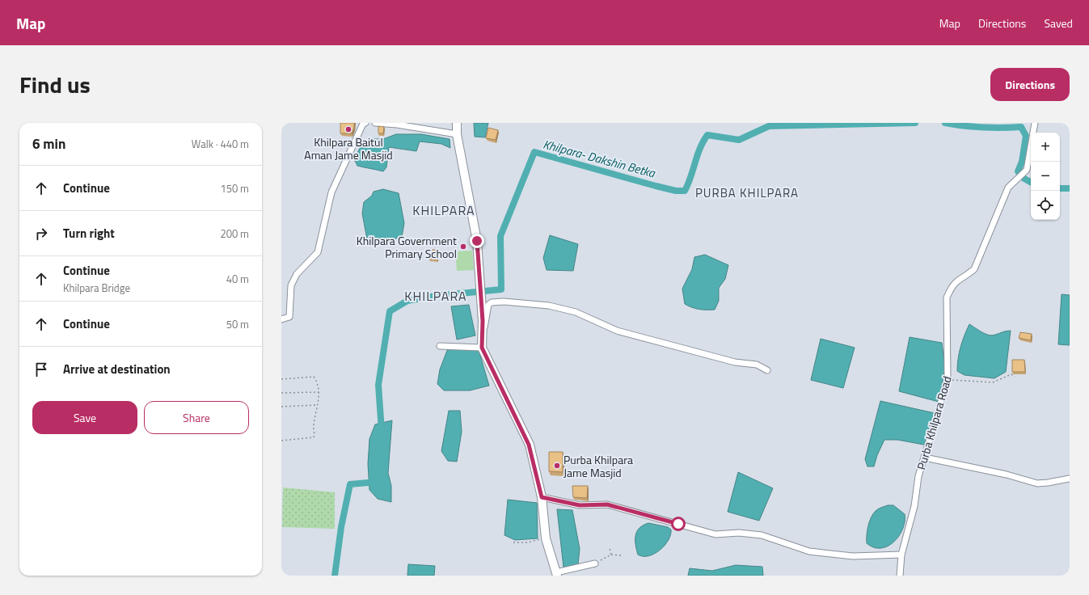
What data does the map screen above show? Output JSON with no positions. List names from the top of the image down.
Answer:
{
  "streets": {
    "street": ["Purba Khilpara Road"]
  },
  "districts": ["PURBA KHILPARA", "KHILPARA", "KHILPARA"],
  "water": ["Khilpara- Dakshin Betka"],
  "places": ["Khilpara Baitul Aman Jame Masjid", "Khilpara Government Primary School", "Purba Khilpara Jame Masjid"],
  "page": {
    "header": "Map",
    "nav": ["Map", "Directions", "Saved"],
    "title": "Find us",
    "buttons": [
      "Directions",
      ["Save", "Share"]
    ],
    "heading": ["6 min", "Walk · 440 m"],
    "map_buttons": ["+", "−"],
    "list": [
      ["Continue", "150 m"],
      ["Turn right", "200 m"],
      ["Continue", "Khilpara Bridge", "40 m"],
      ["Continue", "50 m"],
      "Arrive at destination"
    ]
  }
}
